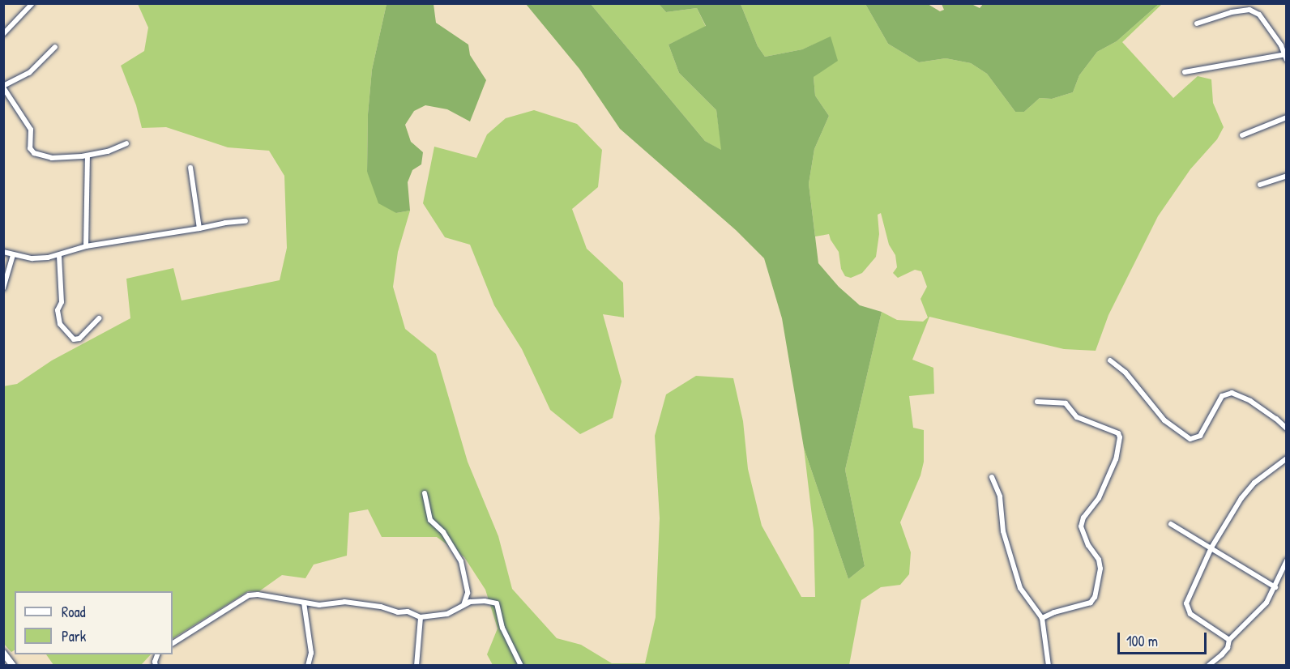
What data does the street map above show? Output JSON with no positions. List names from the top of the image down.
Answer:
{
  "legend": ["Road", "Park"],
  "scale_bar": "100 m"
}
